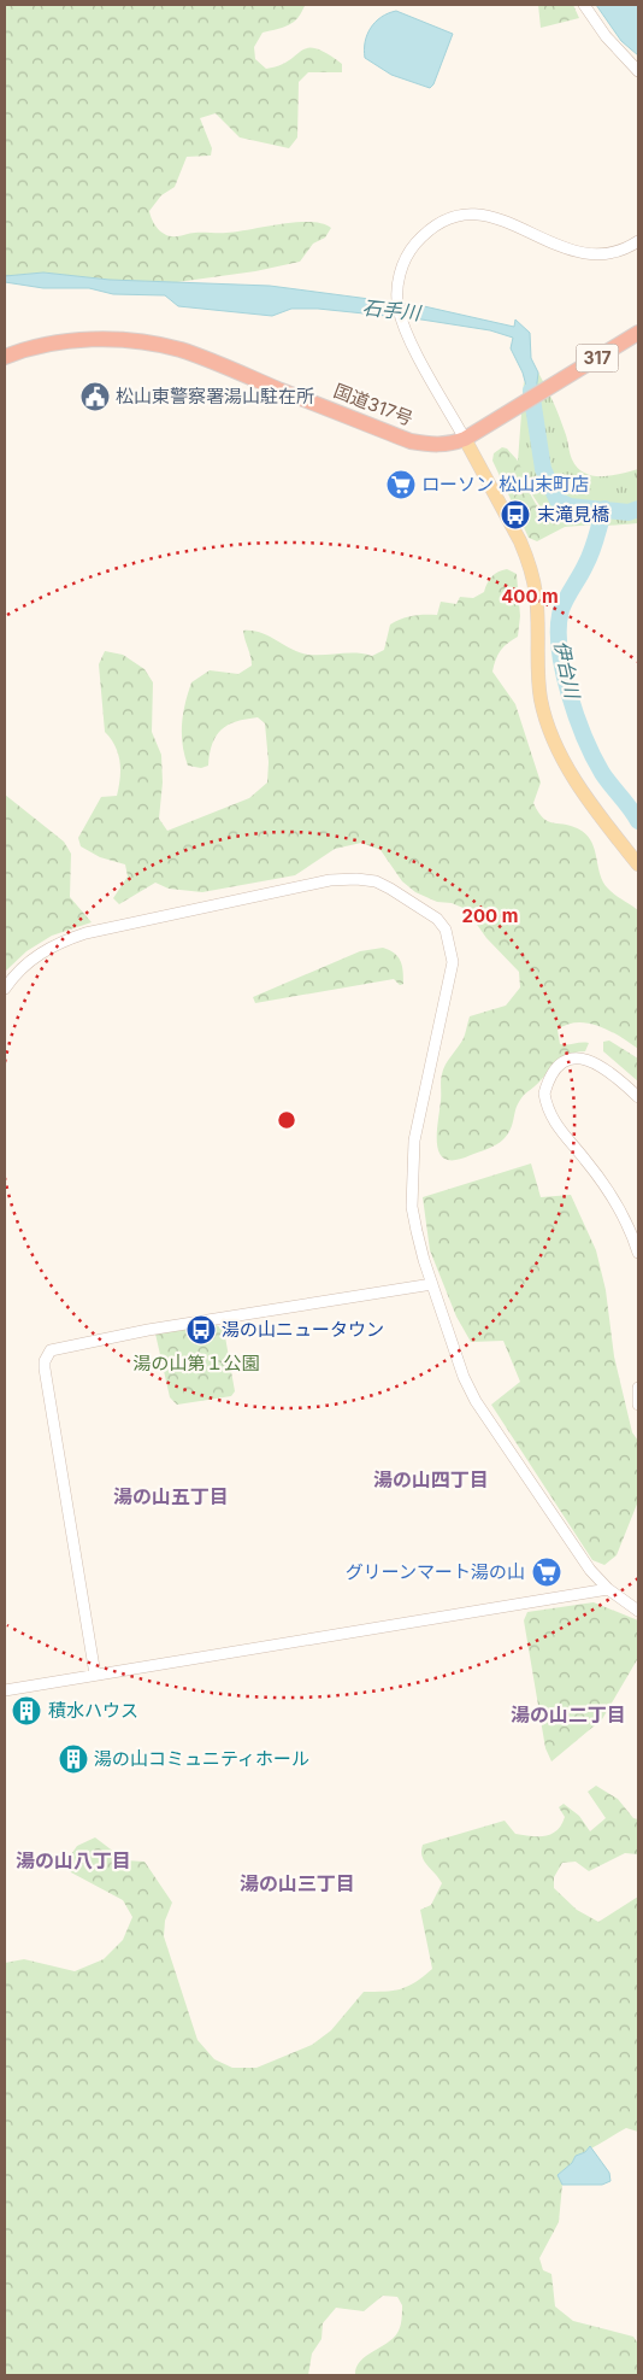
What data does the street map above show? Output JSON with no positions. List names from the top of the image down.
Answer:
{
  "streets": {
    "highway": ["317", "国道317号"]
  },
  "districts": [
    "湯の山四丁目",
    "湯の山五丁目",
    "湯の山二丁目",
    "湯の山八丁目",
    "湯の山三丁目"
  ],
  "water": ["石手川", "伊台川"],
  "parks": ["湯の山第１公園"],
  "places": {
    "public building": ["松山東警察署湯山駐在所"],
    "supermarket": ["ローソン 松山末町店", "グリーンマート湯の山"],
    "bus stop": ["末滝見橋", "湯の山ニュータウン"],
    "building": ["積水ハウス", "湯の山コミュニティホール"]
  },
  "rings": ["400 m", "200 m"]
}
